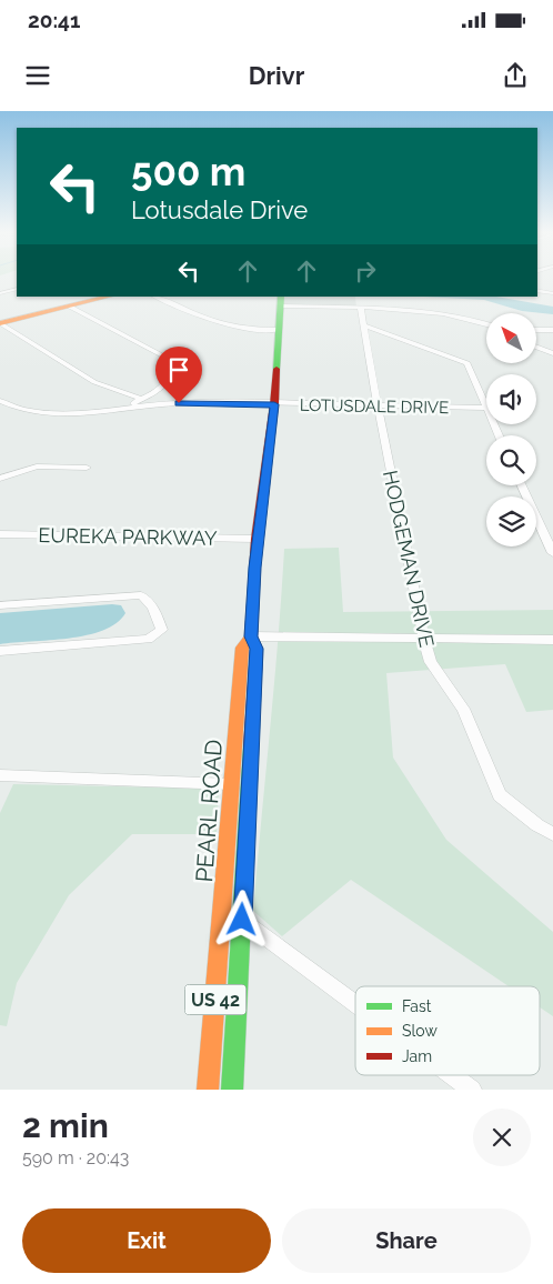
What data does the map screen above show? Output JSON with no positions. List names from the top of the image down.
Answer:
{
  "streets": {
    "main road": ["PEARL ROAD", "US 42"],
    "street": ["LOTUSDALE DRIVE", "EUREKA PARKWAY", "HODGEMAN DRIVE"]
  },
  "crossings": [
    ["LOTUSDALE DRIVE", "HODGEMAN DRIVE"],
    ["LOTUSDALE DRIVE", "PEARL ROAD"],
    ["EUREKA PARKWAY", "PEARL ROAD"]
  ],
  "legend": ["Fast", "Slow", "Jam"],
  "north": "top left",
  "page": {
    "status": "20:41",
    "header": "Drivr",
    "turn": ["500 m", "Lotusdale Drive"],
    "heading": ["2 min", "590 m · 20:43"],
    "buttons": ["Exit", "Share"]
  }
}
